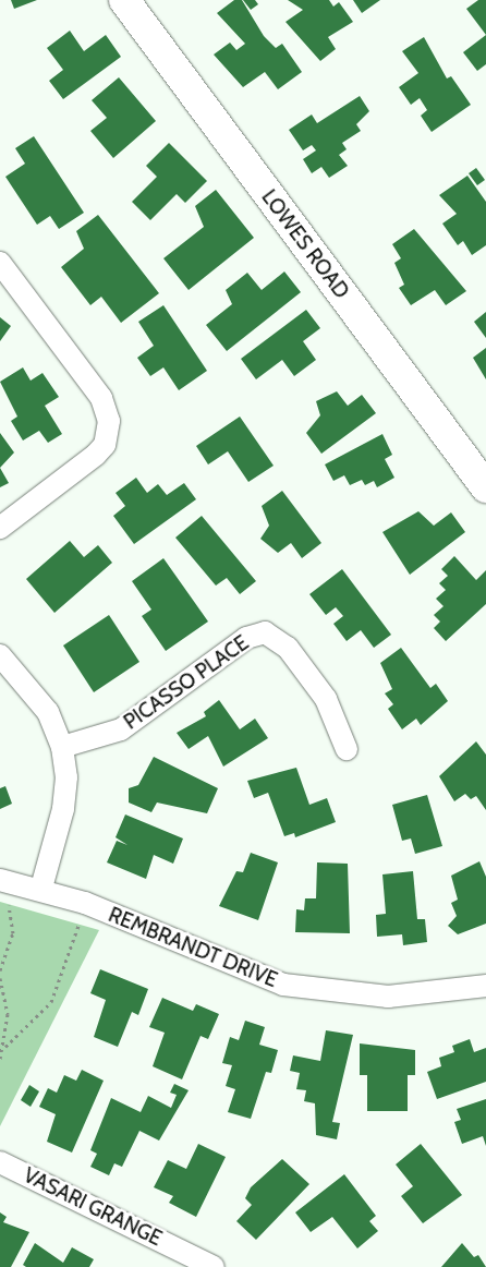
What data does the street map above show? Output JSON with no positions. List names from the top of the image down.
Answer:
{
  "streets": {
    "main road": ["LOWES ROAD"],
    "street": ["PICASSO PLACE", "REMBRANDT DRIVE", "VASARI GRANGE"]
  }
}
